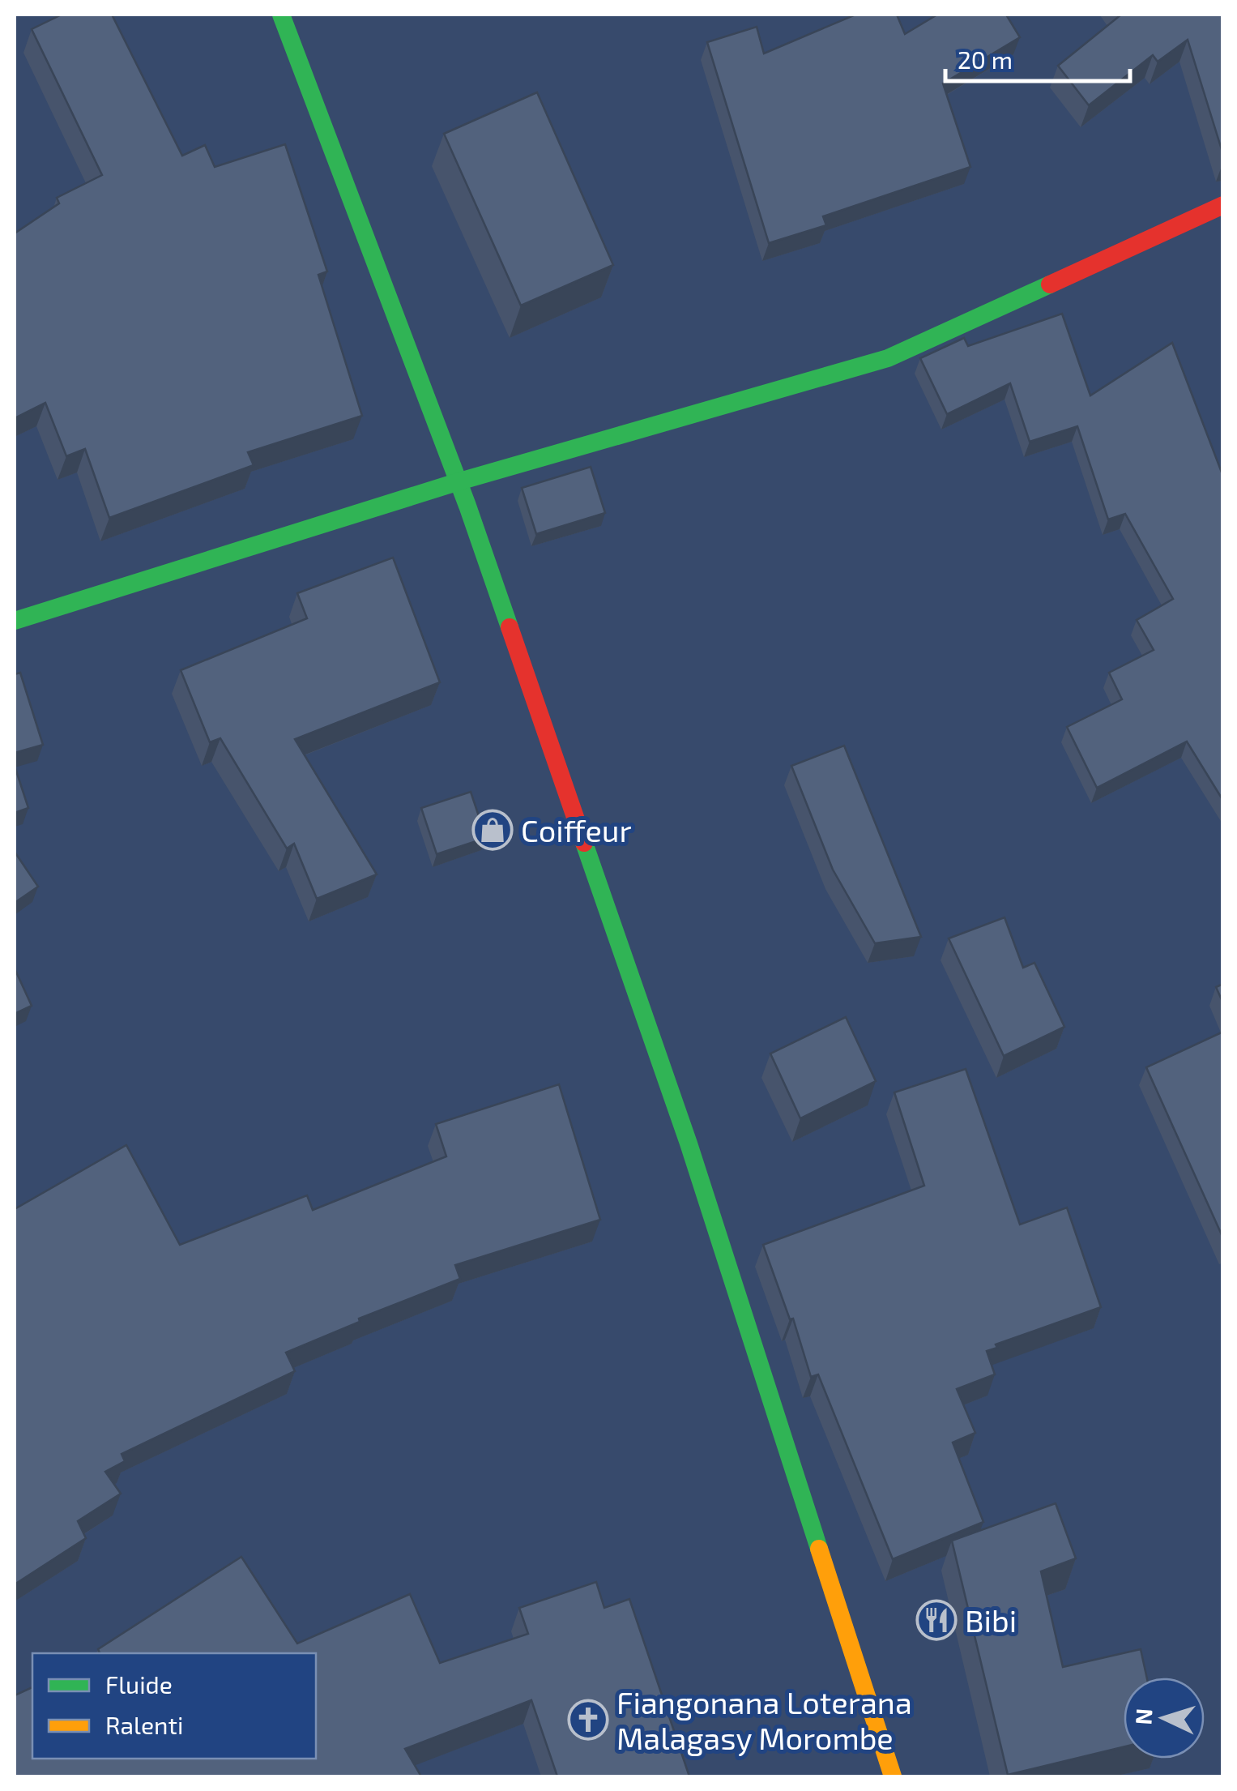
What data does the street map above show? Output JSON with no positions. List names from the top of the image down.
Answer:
{
  "places": {
    "shop": ["Coiffeur"],
    "restaurant": ["Bibi"],
    "church": ["Fiangonana Loterana Malagasy Morombe"]
  },
  "legend": ["Fluide", "Ralenti"],
  "scale_bar": "20 m",
  "north": "left"
}
